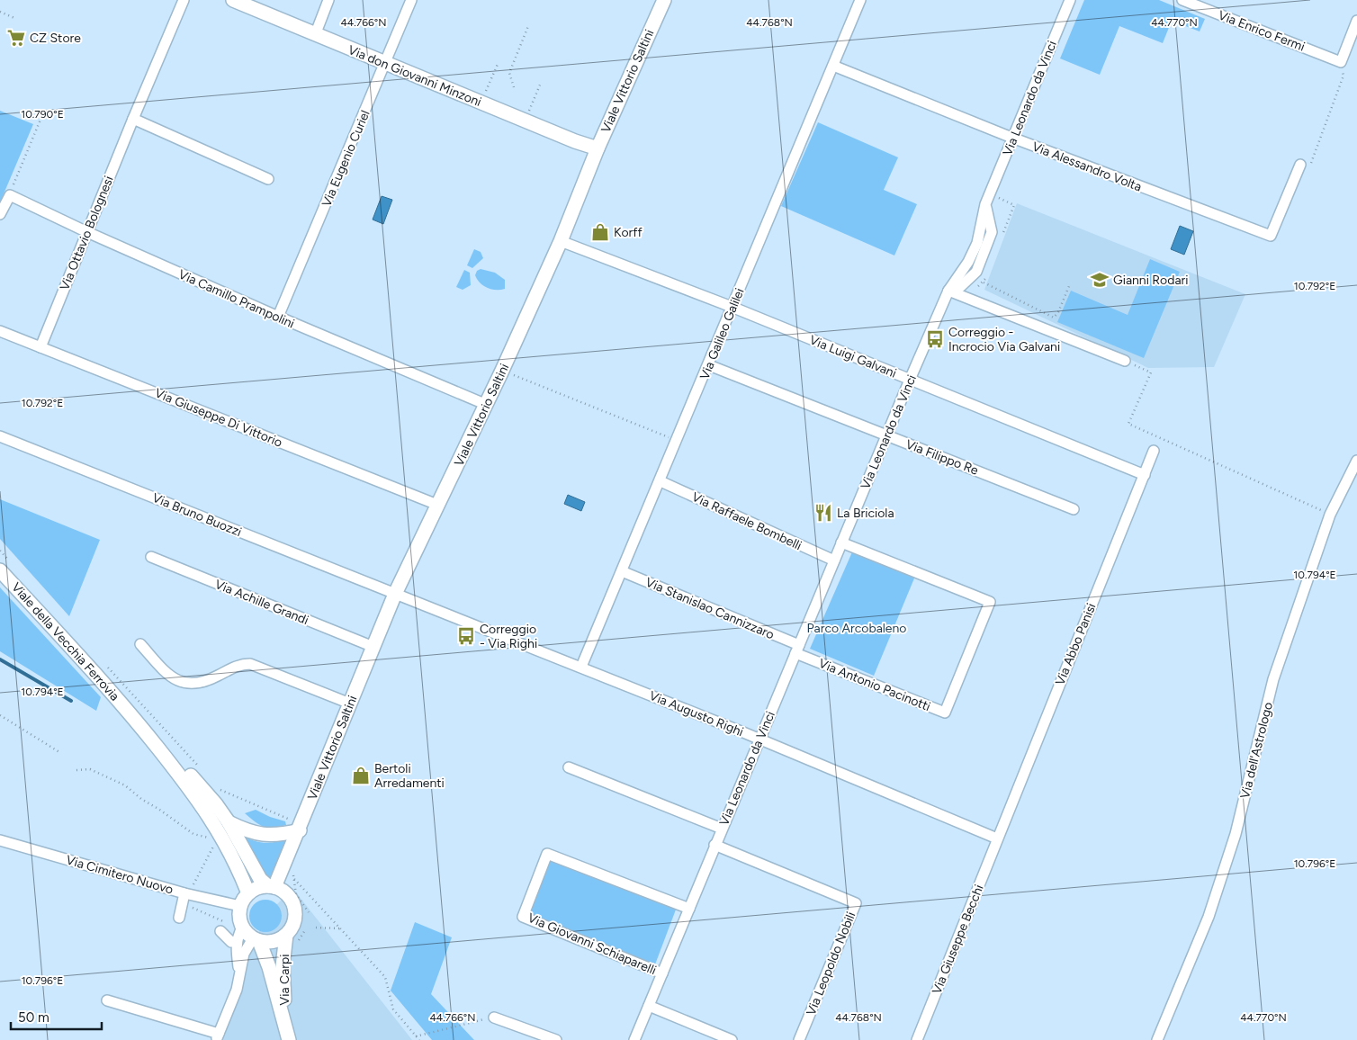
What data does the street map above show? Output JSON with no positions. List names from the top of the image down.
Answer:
{
  "streets": {
    "street": [
      "Via Enrico Fermi",
      "Via don Giovanni Minzoni",
      "Viale Vittorio Saltini",
      "Via Leonardo da Vinci",
      "Via Eugenio Curiel",
      "Via Alessandro Volta",
      "Via Ottavio Bolognesi",
      "Via Camillo Prampolini",
      "Via Galileo Galilei",
      "Via Luigi Galvani",
      "Via Giuseppe Di Vittorio",
      "Via Filippo Re",
      "Via Bruno Buozzi",
      "Via Raffaele Bombelli",
      "Via Achille Grandi",
      "Via Stanislao Cannizzaro",
      "Viale della Vecchia Ferrovia",
      "Via Abbo Panisi",
      "Via Antonio Pacinotti",
      "Via Augusto Righi",
      "Via dell'Astrologo",
      "Via Cimitero Nuovo",
      "Via Giuseppe Becchi",
      "Via Giovanni Schiaparelli",
      "Via Leopoldo Nobili",
      "Via Carpi"
    ]
  },
  "crossings": [
    ["Via don Giovanni Minzoni", "Viale Vittorio Saltini"],
    ["Via don Giovanni Minzoni", "Via Eugenio Curiel"],
    ["Viale Vittorio Saltini", "Via Camillo Prampolini"],
    ["Viale Vittorio Saltini", "Via Luigi Galvani"],
    ["Viale Vittorio Saltini", "Via Giuseppe Di Vittorio"],
    ["Viale Vittorio Saltini", "Via Bruno Buozzi"],
    ["Viale Vittorio Saltini", "Via Achille Grandi"],
    ["Viale Vittorio Saltini", "Viale della Vecchia Ferrovia"],
    ["Viale Vittorio Saltini", "Via Augusto Righi"],
    ["Viale Vittorio Saltini", "Via Cimitero Nuovo"],
    ["Viale Vittorio Saltini", "Via Carpi"],
    ["Via Leonardo da Vinci", "Via Alessandro Volta"],
    ["Via Leonardo da Vinci", "Via Luigi Galvani"],
    ["Via Leonardo da Vinci", "Via Filippo Re"],
    ["Via Leonardo da Vinci", "Via Raffaele Bombelli"],
    ["Via Leonardo da Vinci", "Via Stanislao Cannizzaro"],
    ["Via Leonardo da Vinci", "Via Antonio Pacinotti"],
    ["Via Leonardo da Vinci", "Via Augusto Righi"],
    ["Via Leonardo da Vinci", "Via Giovanni Schiaparelli"],
    ["Via Leonardo da Vinci", "Via Leopoldo Nobili"],
    ["Via Eugenio Curiel", "Via Camillo Prampolini"],
    ["Via Alessandro Volta", "Via Galileo Galilei"],
    ["Via Ottavio Bolognesi", "Via Camillo Prampolini"],
    ["Via Ottavio Bolognesi", "Via Giuseppe Di Vittorio"],
    ["Via Galileo Galilei", "Via Luigi Galvani"],
    ["Via Galileo Galilei", "Via Filippo Re"],
    ["Via Galileo Galilei", "Via Raffaele Bombelli"],
    ["Via Galileo Galilei", "Via Stanislao Cannizzaro"],
    ["Via Galileo Galilei", "Via Augusto Righi"],
    ["Via Luigi Galvani", "Via Abbo Panisi"],
    ["Via Bruno Buozzi", "Via Augusto Righi"],
    ["Via Stanislao Cannizzaro", "Via Antonio Pacinotti"],
    ["Viale della Vecchia Ferrovia", "Via Cimitero Nuovo"],
    ["Viale della Vecchia Ferrovia", "Via Carpi"],
    ["Via Abbo Panisi", "Via Augusto Righi"],
    ["Via Abbo Panisi", "Via Giuseppe Becchi"],
    ["Via Augusto Righi", "Via Giuseppe Becchi"],
    ["Via Cimitero Nuovo", "Via Carpi"]
  ],
  "parks": ["Parco Arcobaleno"],
  "places": {
    "supermarket": ["CZ Store"],
    "shop": ["Korff", "Bertoli Arredamenti"],
    "school or university": ["Gianni Rodari"],
    "bus stop": ["Correggio - Incrocio Via Galvani", "Correggio - Via Righi"],
    "restaurant": ["La Briciola"]
  },
  "scale_bar": "50 m",
  "coordinates": [
    "44.766°N",
    "44.768°N",
    "44.770°N",
    "10.790°E",
    "10.792°E",
    "10.794°E",
    "10.796°E"
  ]
}
